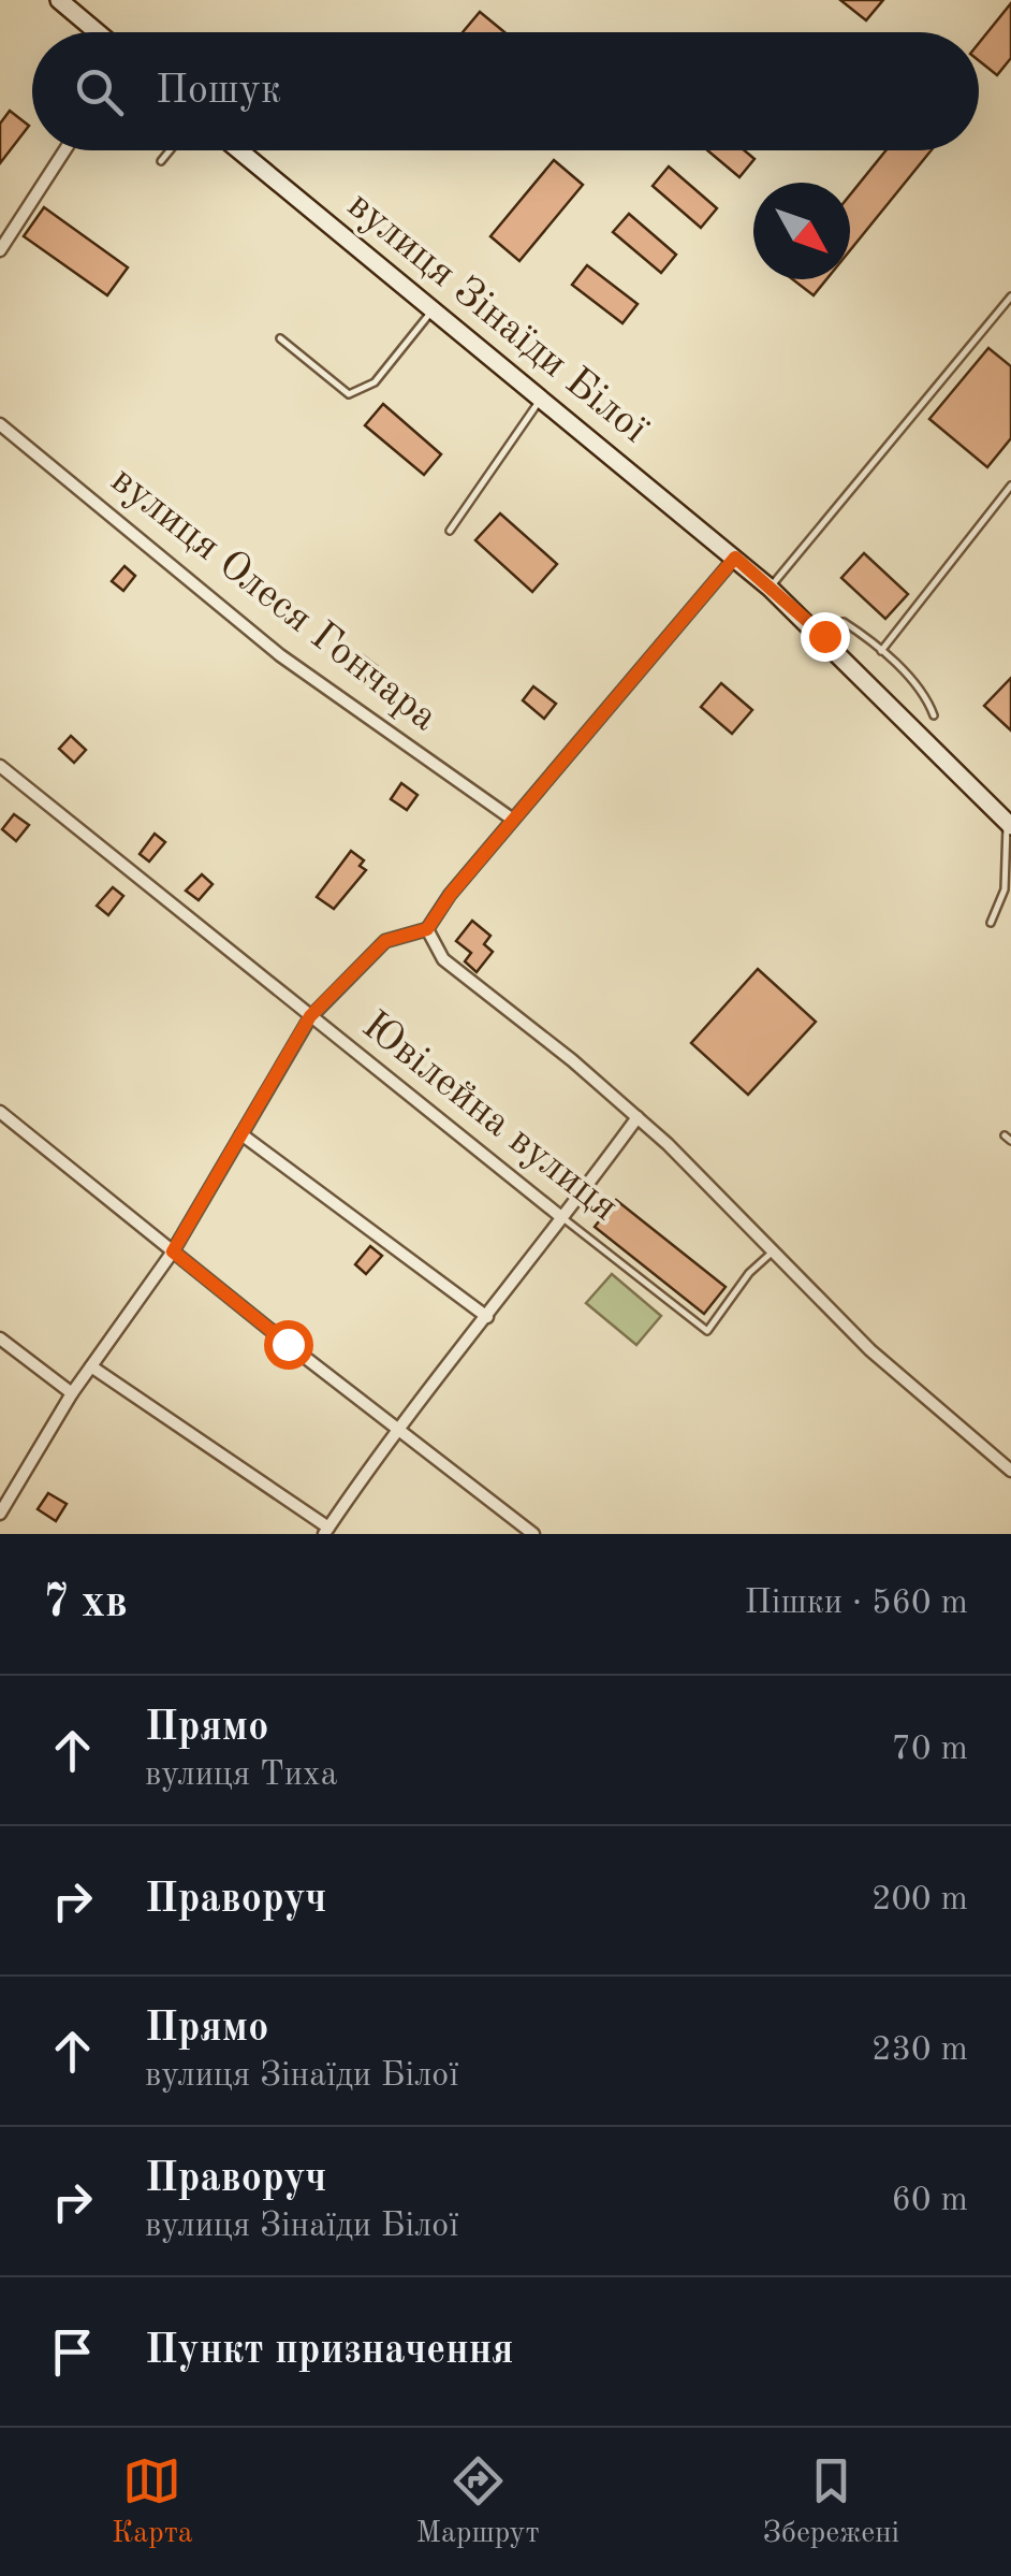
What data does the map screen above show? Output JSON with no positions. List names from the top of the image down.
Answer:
{
  "streets": {
    "street": ["вулиця Зінаїди Білої", "вулиця Олеся Гончара", "Ювілейна вулиця"]
  },
  "north": "bottom right",
  "page": {
    "search": "Пошук",
    "heading": ["7 хв", "Пішки · 560 m"],
    "list": [
      ["Прямо", "вулиця Тиха", "70 m"],
      ["Праворуч", "200 m"],
      ["Прямо", "вулиця Зінаїди Білої", "230 m"],
      ["Праворуч", "вулиця Зінаїди Білої", "60 m"],
      "Пункт призначення"
    ],
    "nav": ["Карта", "Маршрут", "Збережені"]
  }
}
